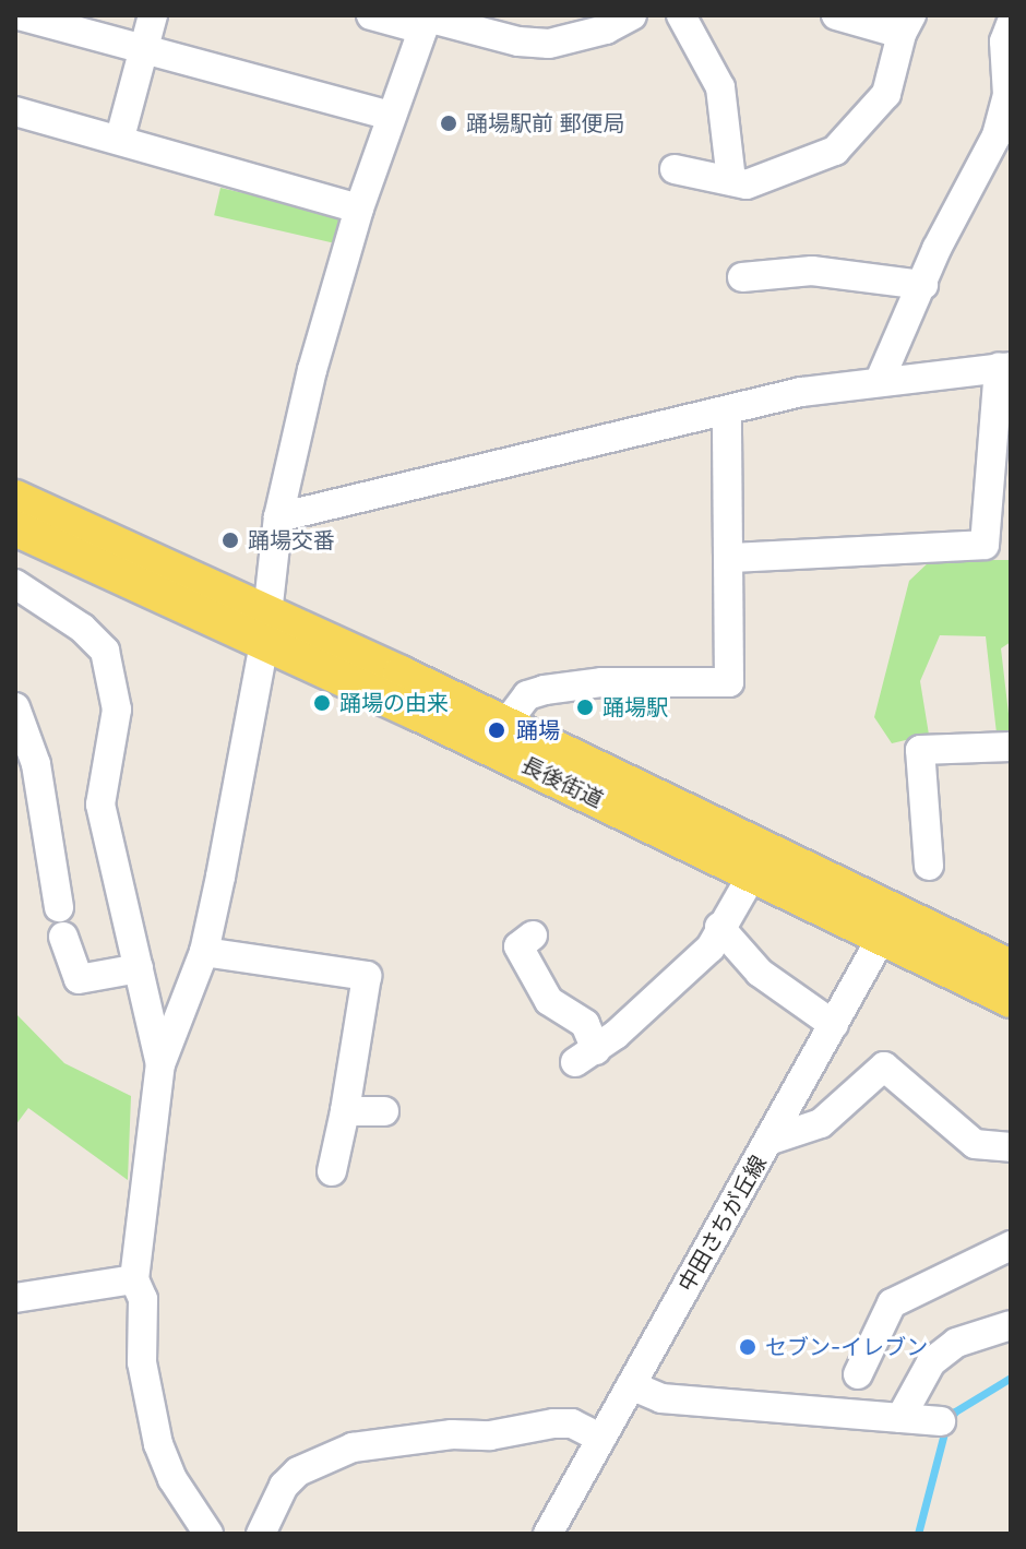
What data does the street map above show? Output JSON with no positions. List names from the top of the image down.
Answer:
{
  "streets": {
    "main road": ["長後街道"],
    "street": ["中田さちが丘線"]
  },
  "crossings": [
    ["長後街道", "中田さちが丘線"]
  ],
  "places": [
    "踊場駅前 郵便局",
    "踊場交番",
    "踊場の由来",
    "踊場駅",
    "踊場",
    "セブン-イレブン"
  ]
}
